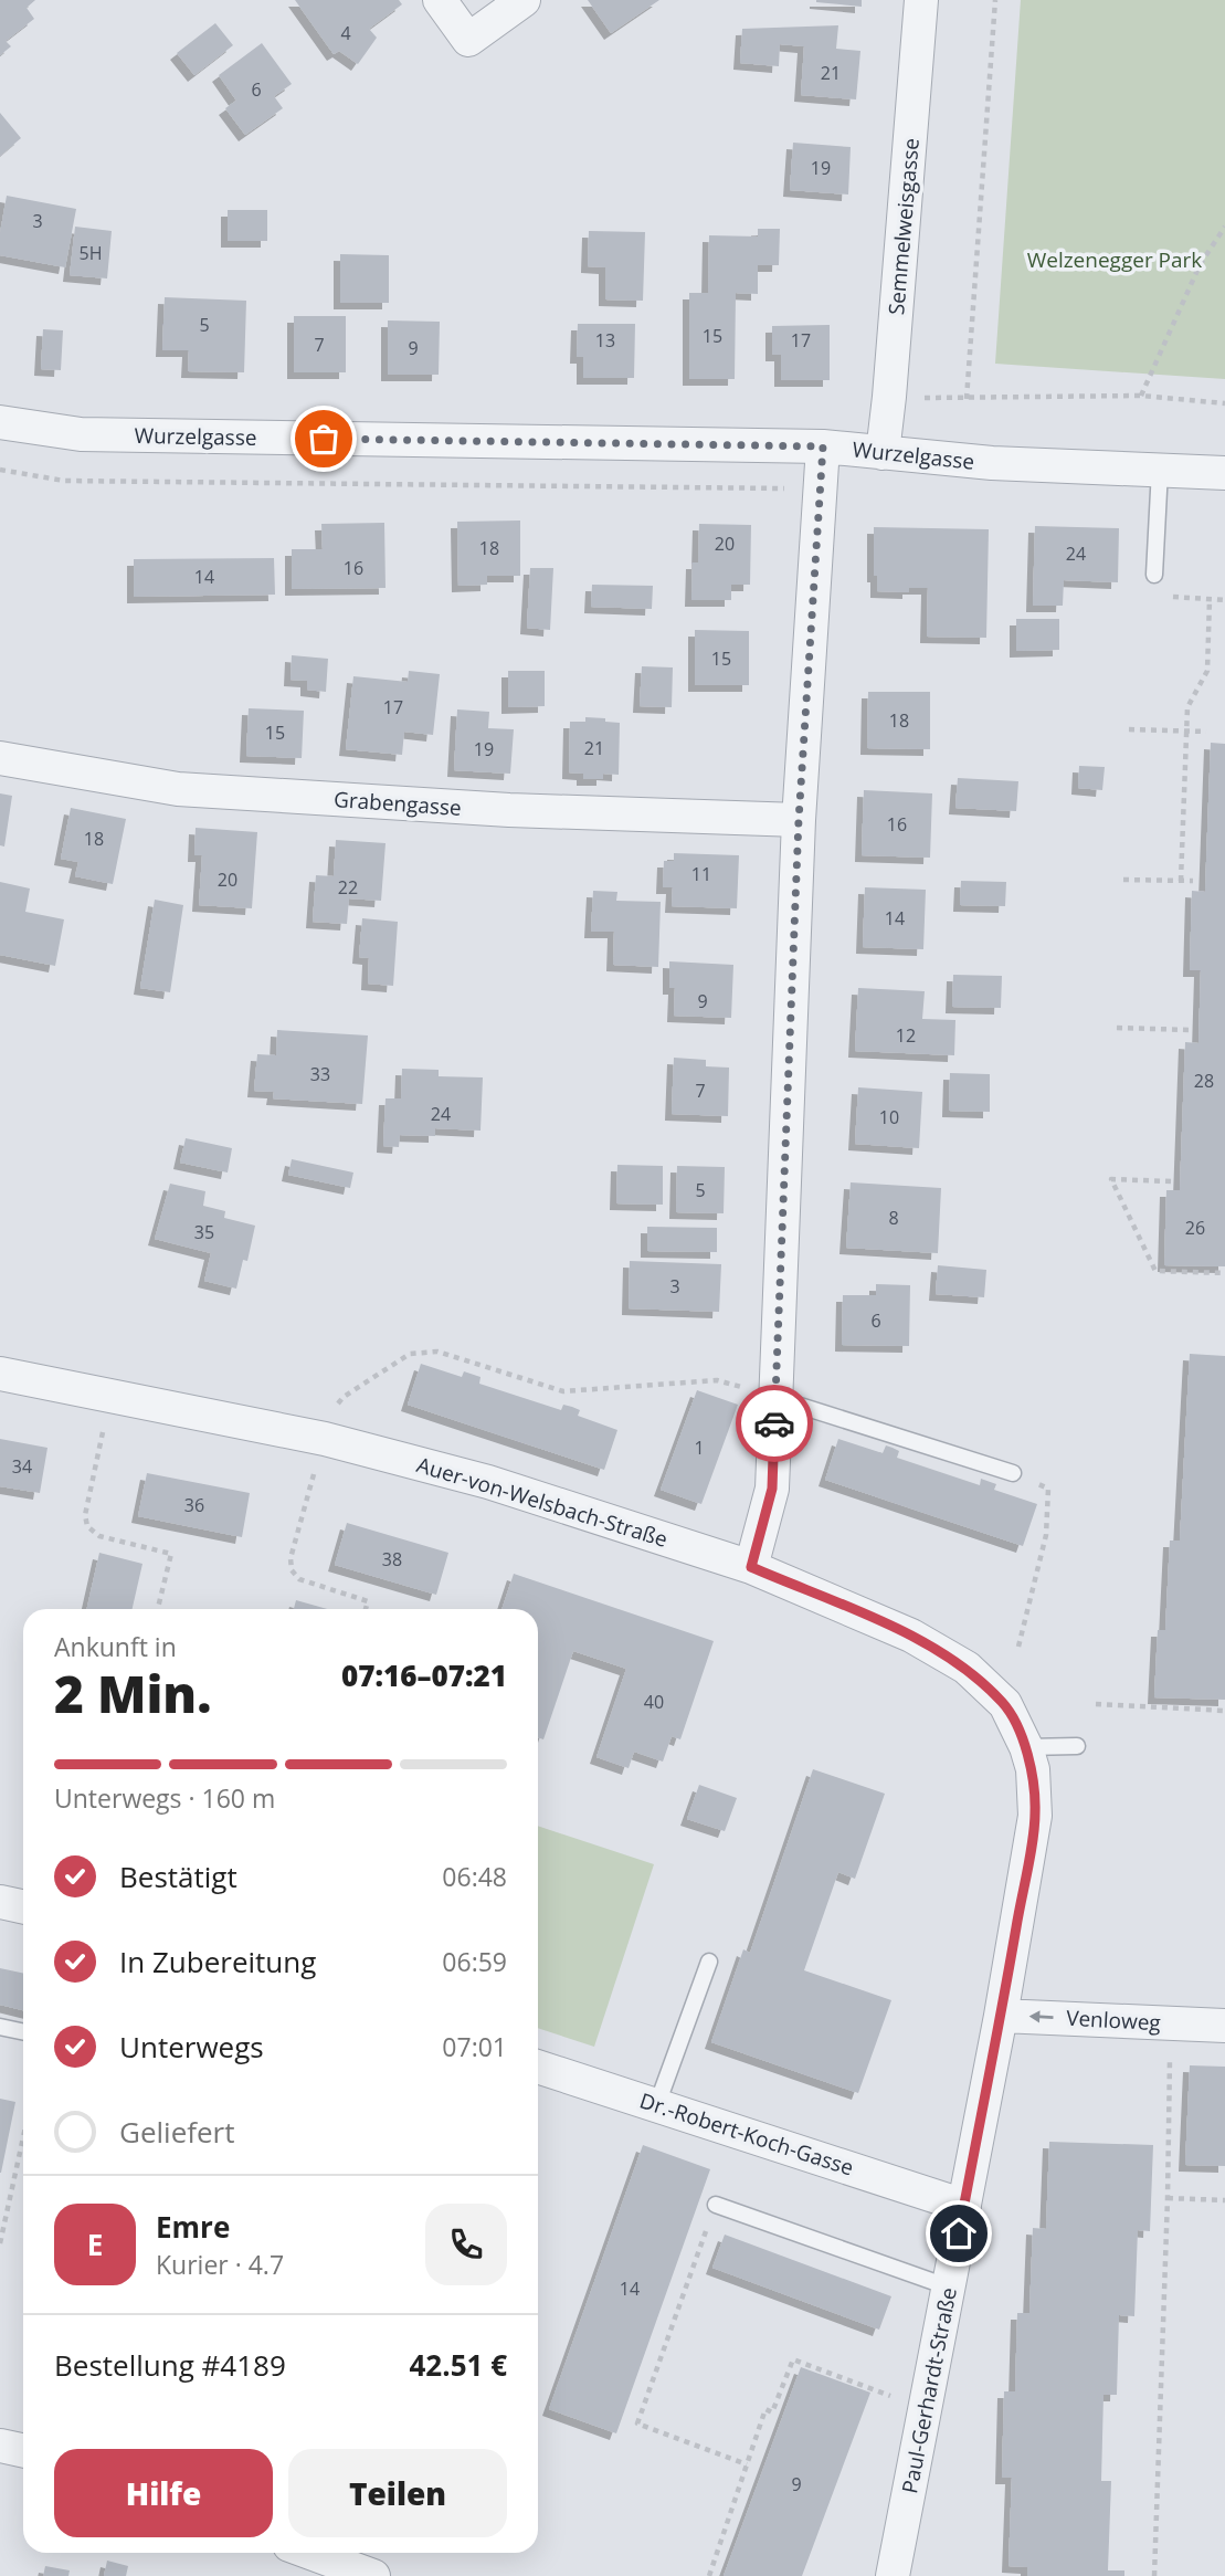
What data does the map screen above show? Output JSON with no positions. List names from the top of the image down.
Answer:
{
  "streets": {
    "street": [
      "Semmelweisgasse",
      "Wurzelgasse",
      "Grabengasse",
      "Auer-von-Welsbach-Straße",
      "Venloweg",
      "Dr.-Robert-Koch-Gasse",
      "Paul-Gerhardt-Straße"
    ]
  },
  "crossings": [
    ["Semmelweisgasse", "Wurzelgasse"],
    ["Auer-von-Welsbach-Straße", "Paul-Gerhardt-Straße"],
    ["Venloweg", "Paul-Gerhardt-Straße"],
    ["Dr.-Robert-Koch-Gasse", "Paul-Gerhardt-Straße"]
  ],
  "one_way": ["Venloweg"],
  "parks": ["Welzenegger Park"],
  "house_numbers": [
    "4",
    "21",
    "6",
    "19",
    "3",
    "5H",
    "5",
    "15",
    "13",
    "17",
    "7",
    "9",
    "20",
    "18",
    "24",
    "16",
    "14",
    "15",
    "17",
    "18",
    "15",
    "21",
    "19",
    "16",
    "18",
    "11",
    "20",
    "22",
    "14",
    "9",
    "12",
    "33",
    "28",
    "7",
    "24",
    "10",
    "5",
    "8",
    "26",
    "35",
    "3",
    "6",
    "1",
    "34",
    "36",
    "38",
    "40",
    "14",
    "9"
  ],
  "page": {
    "heading": ["2 Min.", "Ankunft in", "07:16–07:21"],
    "panel": [
      "Emre",
      "Kurier · 4.7",
      "Bestellung #4189",
      "42.51 €"
    ],
    "bar": "Unterwegs · 160 m",
    "list": [
      ["Bestätigt", "06:48"],
      ["In Zubereitung", "06:59"],
      ["Unterwegs", "07:01"],
      "Geliefert"
    ],
    "round": "E",
    "buttons": ["Hilfe", "Teilen"]
  }
}
